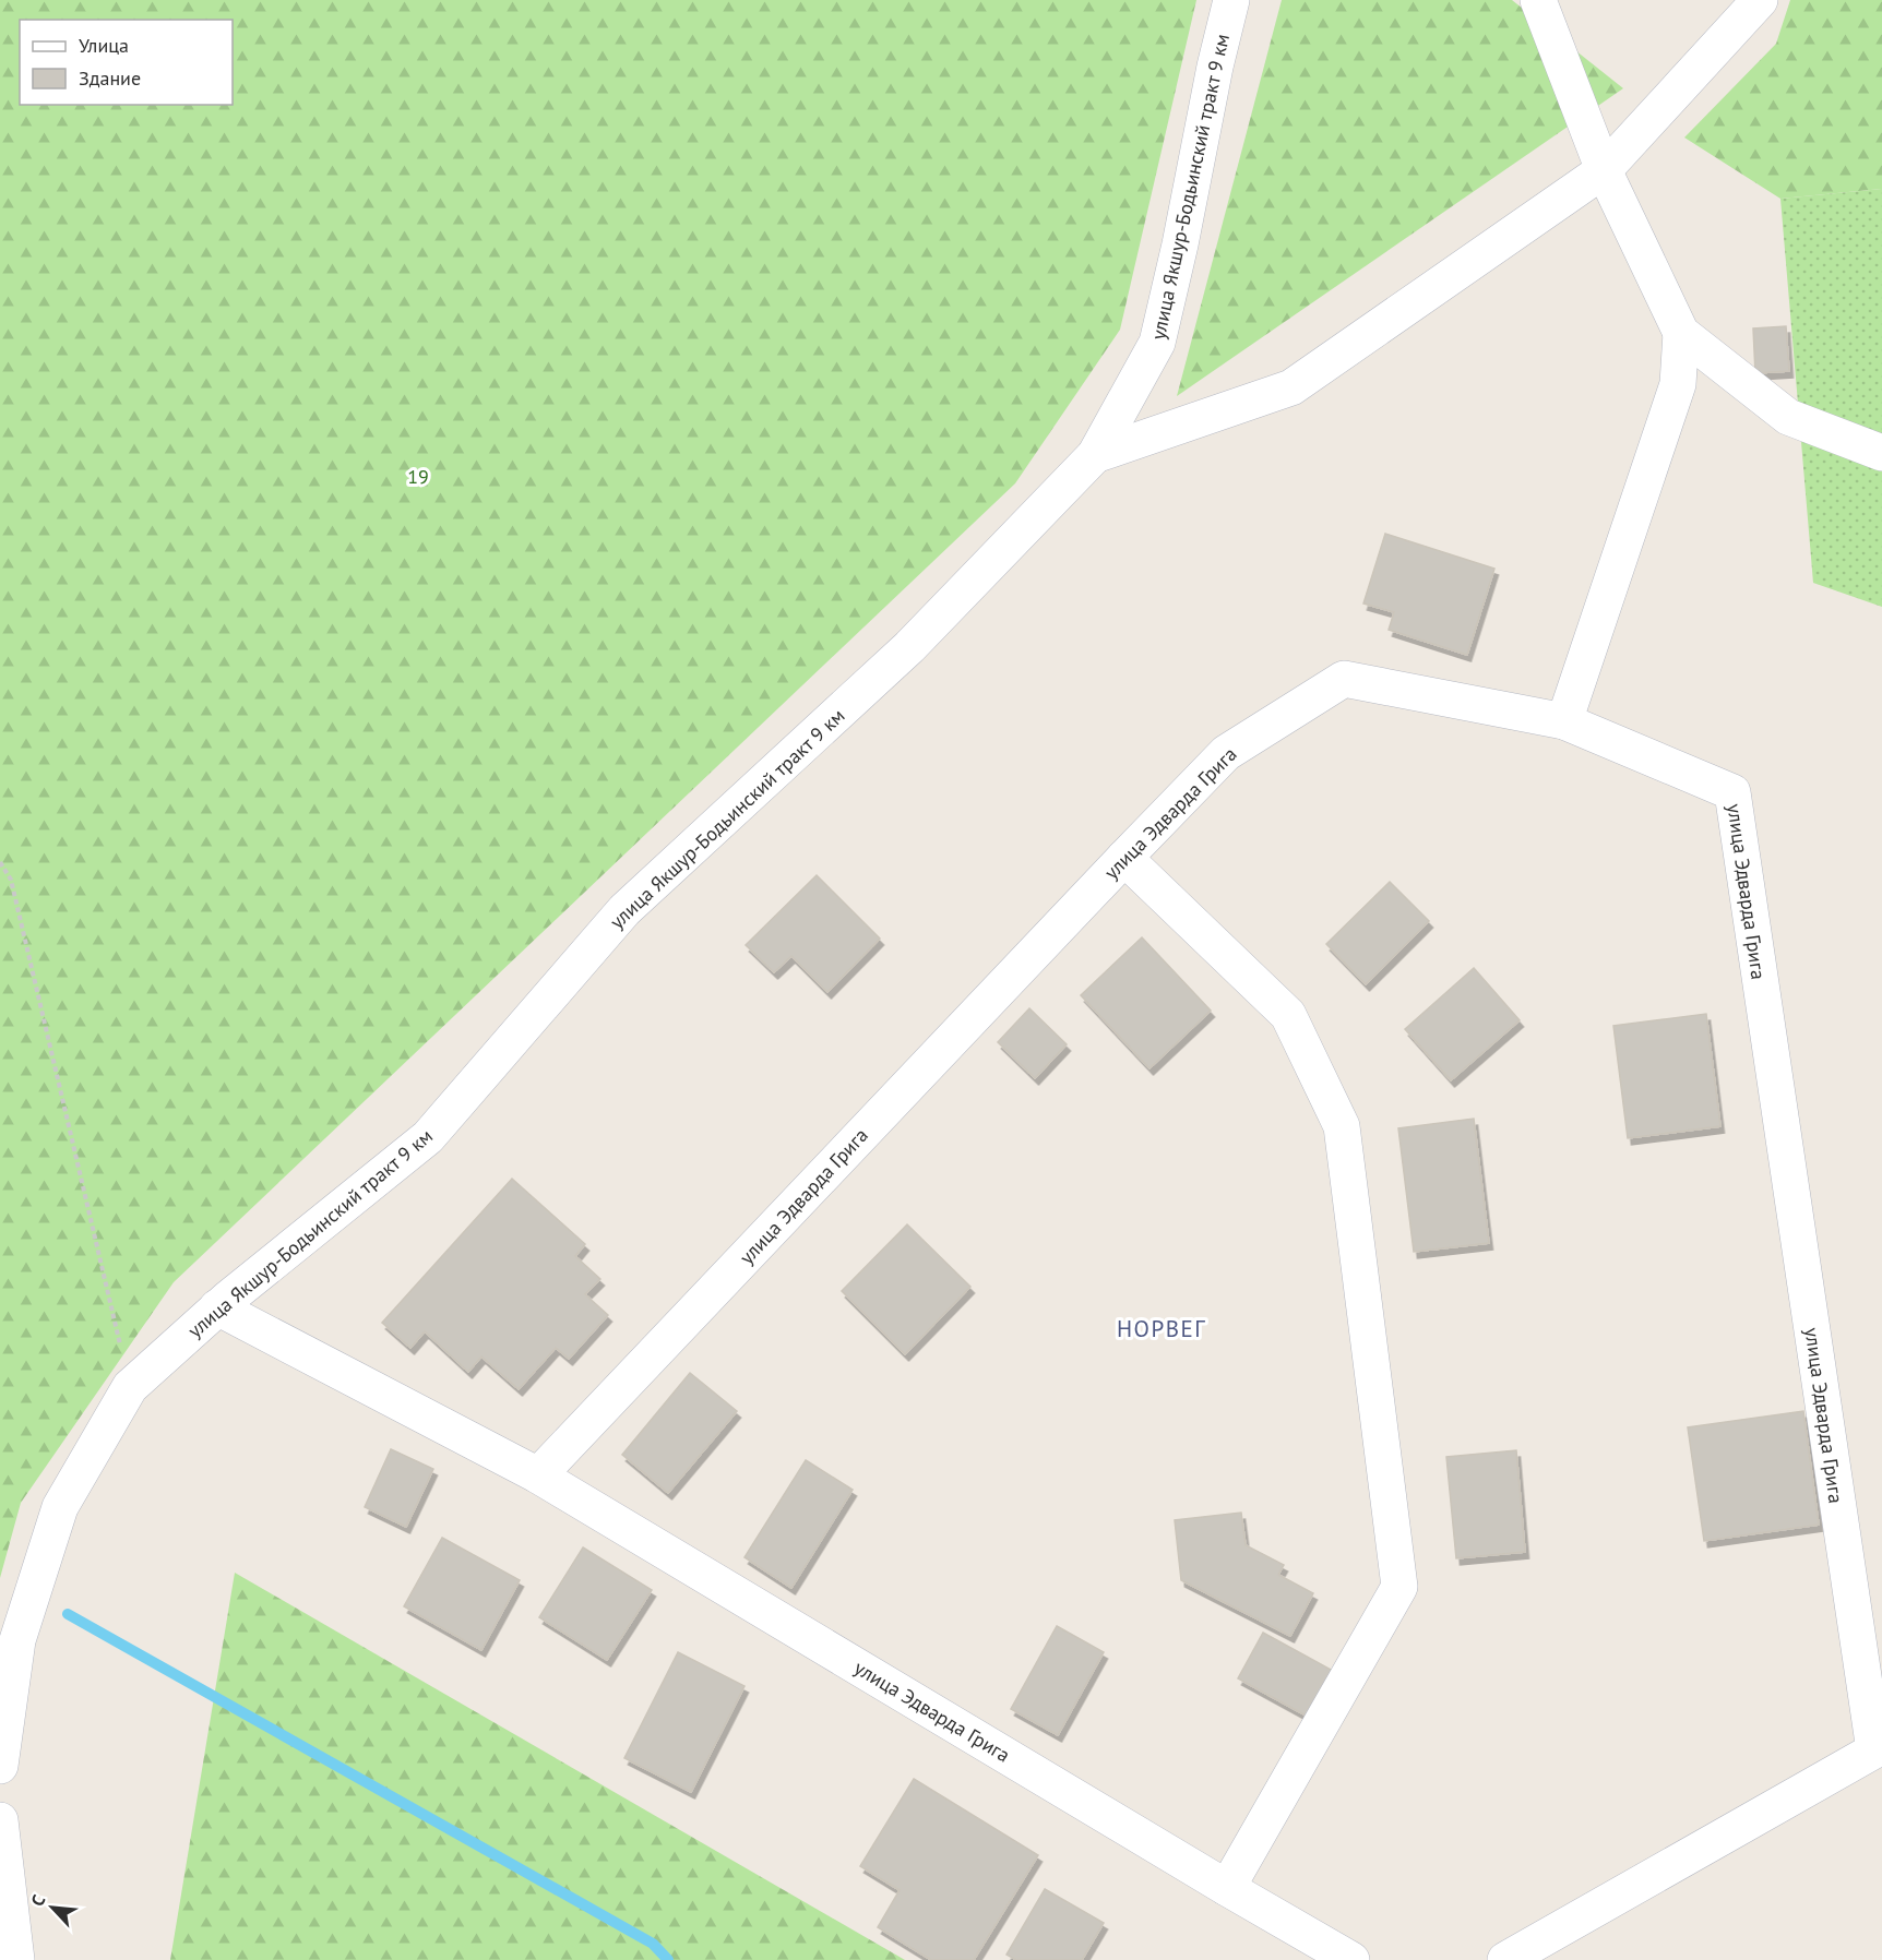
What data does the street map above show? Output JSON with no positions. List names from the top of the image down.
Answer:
{
  "streets": {
    "street": ["улица Якшур-Бодьинский тракт 9 км", "улица Эдварда Грига"]
  },
  "districts": ["НОРВЕГ"],
  "parks": ["19"],
  "legend": ["Улица", "Здание"],
  "north": "top left"
}
